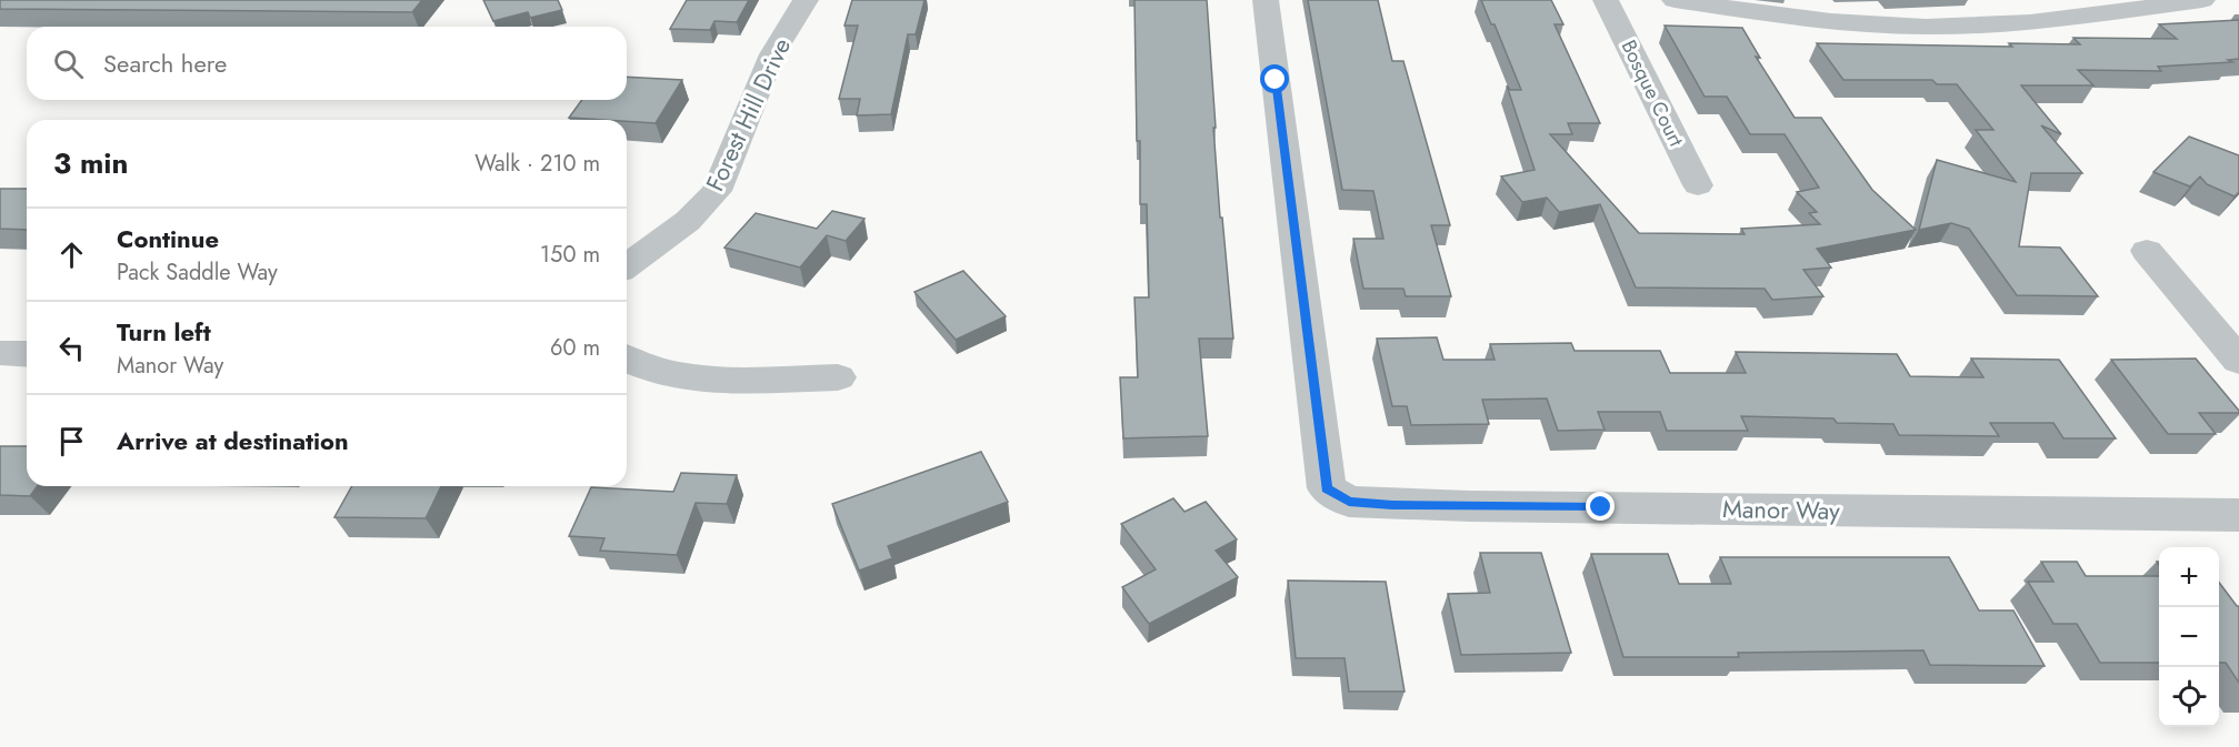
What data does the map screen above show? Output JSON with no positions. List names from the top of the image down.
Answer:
{
  "streets": {
    "street": ["Bosque Court", "Forest Hill Drive", "Manor Way"]
  },
  "page": {
    "search": "Search here",
    "heading": ["3 min", "Walk · 210 m"],
    "list": [
      ["Continue", "Pack Saddle Way", "150 m"],
      ["Turn left", "Manor Way", "60 m"],
      "Arrive at destination"
    ],
    "map_buttons": ["+", "−"]
  }
}
